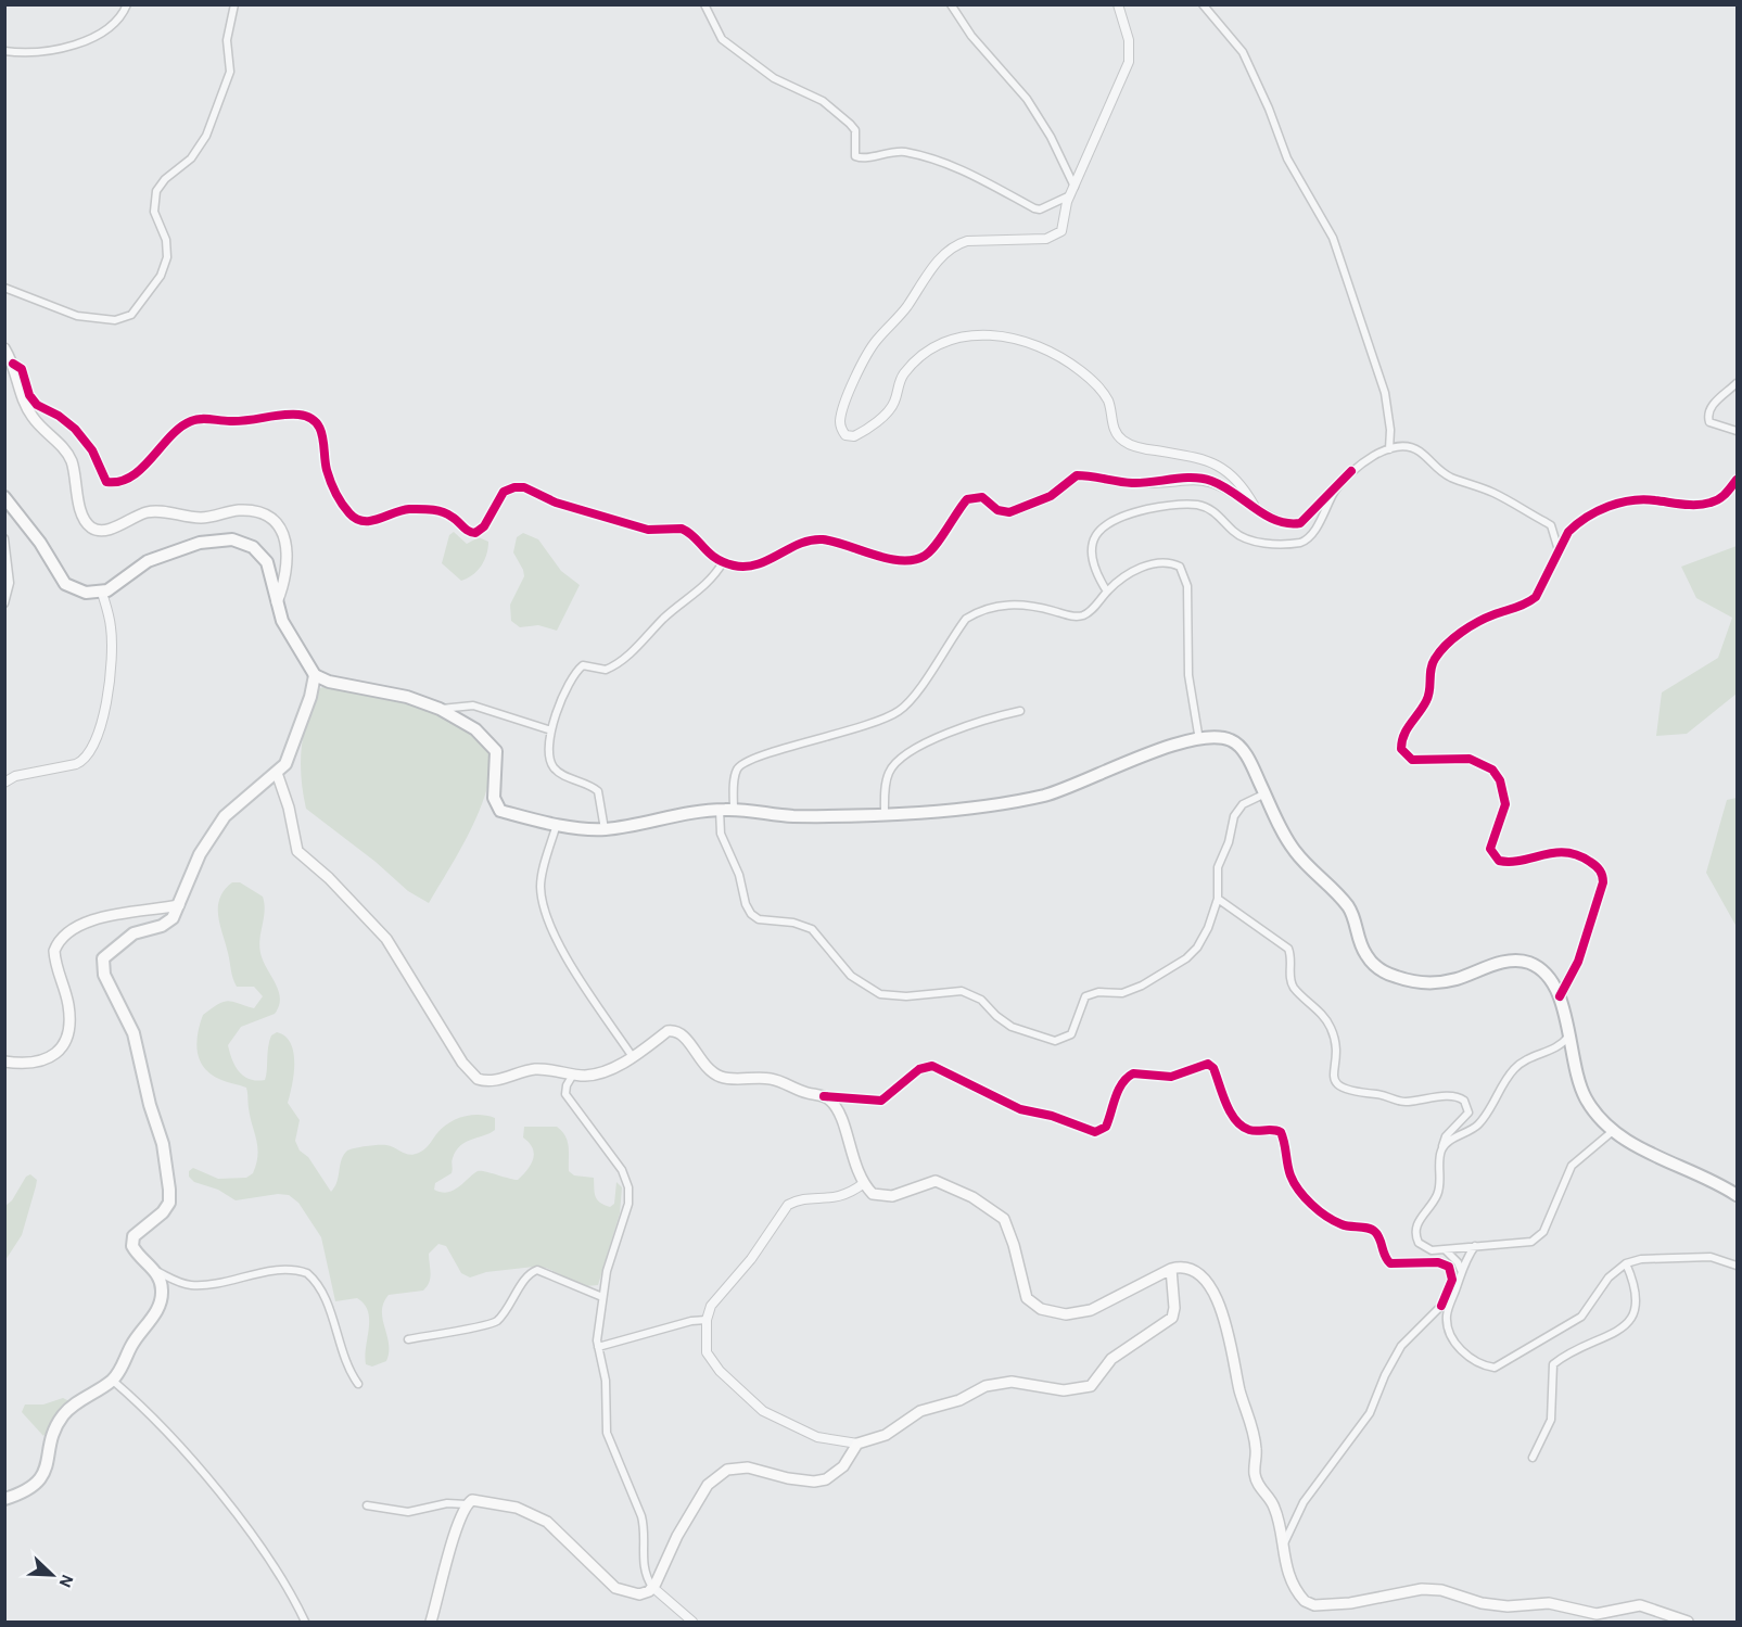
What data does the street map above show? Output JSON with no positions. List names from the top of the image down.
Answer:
{
  "north": "bottom right"
}
